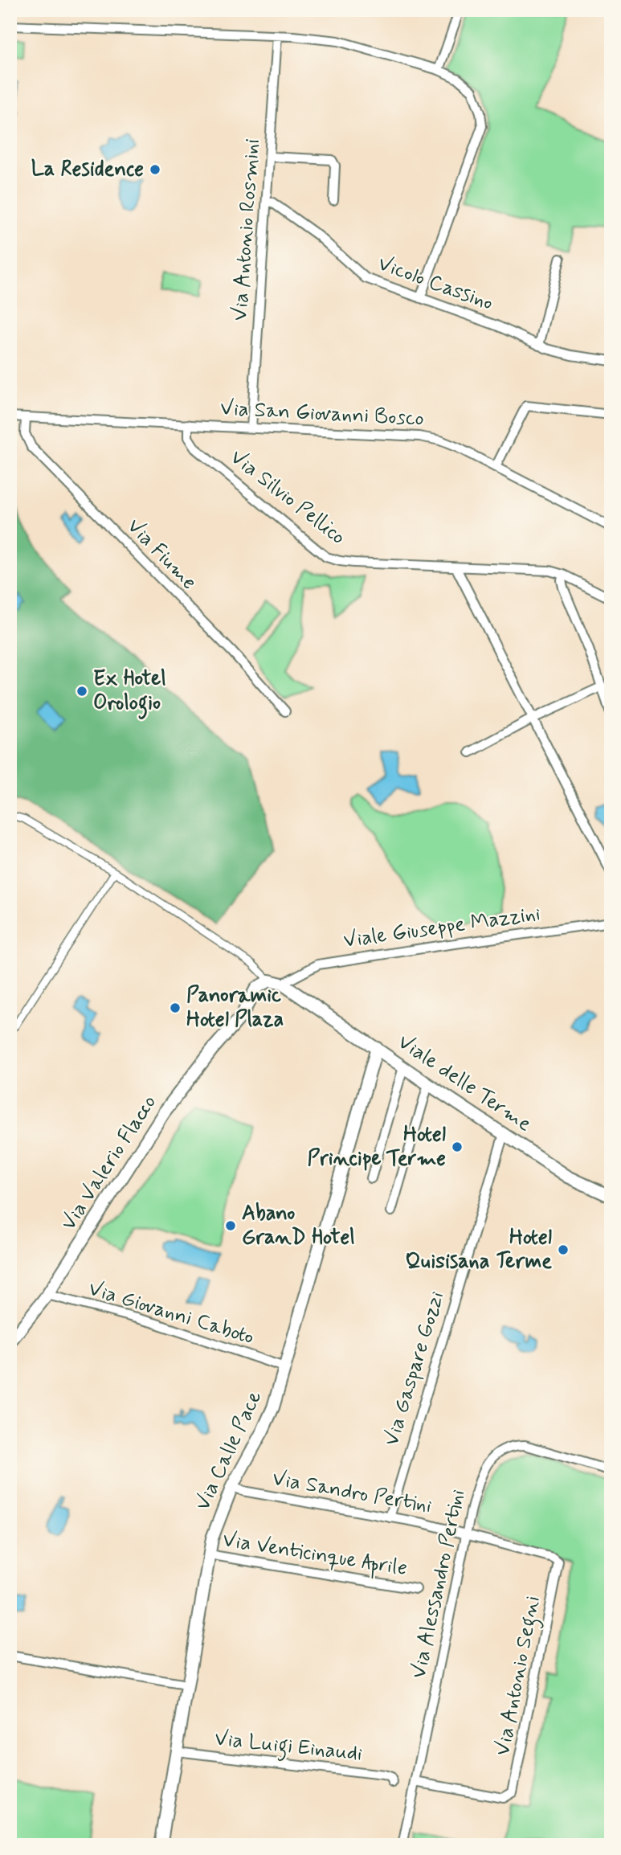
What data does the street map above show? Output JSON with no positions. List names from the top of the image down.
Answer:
{
  "streets": {
    "street": [
      "Via Antonio Rosmini",
      "Vicolo Cassino",
      "Via San Giovanni Bosco",
      "Via Silvio Pellico",
      "Via Fiume",
      "Viale Giuseppe Mazzini",
      "Viale delle Terme",
      "Via Valerio Flacco",
      "Via Giovanni Caboto",
      "Via Gaspare Gozzi",
      "Via Calle Pace",
      "Via Sandro Pertini",
      "Via Venticinque Aprile",
      "Via Alessandro Pertini",
      "Via Antonio Segni",
      "Via Luigi Einaudi"
    ]
  },
  "crossings": [
    ["Via Antonio Rosmini", "Vicolo Cassino"],
    ["Via Antonio Rosmini", "Via San Giovanni Bosco"],
    ["Via San Giovanni Bosco", "Via Silvio Pellico"],
    ["Via San Giovanni Bosco", "Via Fiume"],
    ["Viale Giuseppe Mazzini", "Viale delle Terme"],
    ["Viale delle Terme", "Via Gaspare Gozzi"],
    ["Viale delle Terme", "Via Calle Pace"],
    ["Via Valerio Flacco", "Via Giovanni Caboto"],
    ["Via Giovanni Caboto", "Via Calle Pace"],
    ["Via Gaspare Gozzi", "Via Sandro Pertini"],
    ["Via Calle Pace", "Via Sandro Pertini"],
    ["Via Calle Pace", "Via Venticinque Aprile"],
    ["Via Calle Pace", "Via Luigi Einaudi"],
    ["Via Sandro Pertini", "Via Alessandro Pertini"],
    ["Via Sandro Pertini", "Via Antonio Segni"],
    ["Via Alessandro Pertini", "Via Antonio Segni"]
  ],
  "places": [
    "La Residence",
    "Ex Hotel Orologio",
    "Panoramic Hotel Plaza",
    "Hotel Principe Terme",
    "Abano GranD Hotel",
    "Hotel Quisisana Terme"
  ]
}
